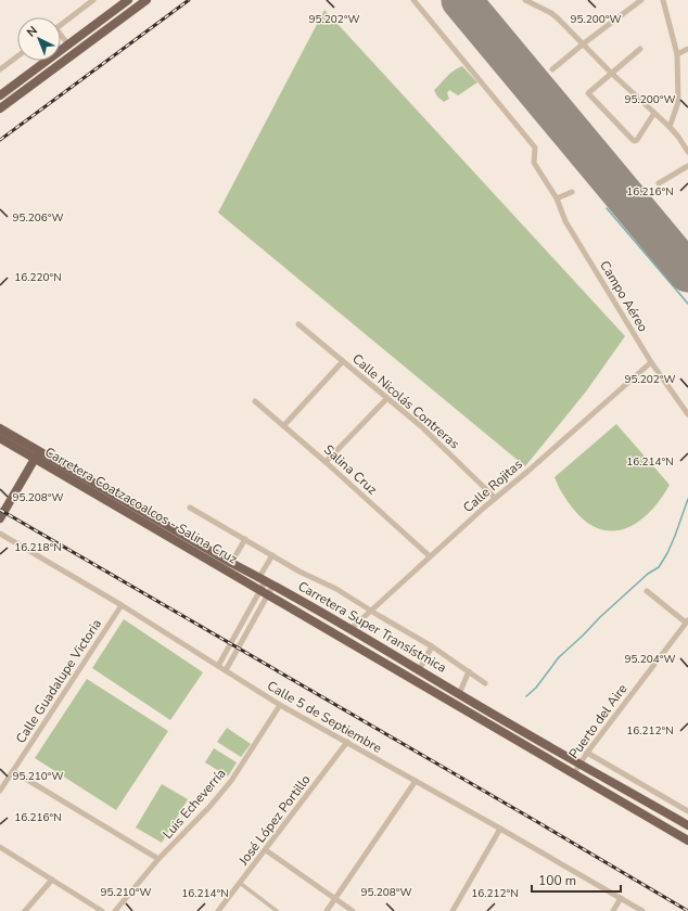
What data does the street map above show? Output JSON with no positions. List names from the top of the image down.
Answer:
{
  "streets": {
    "main road": ["Carretera Coatzacoalcos - Salina Cruz", "Carretera Super Transístmica"],
    "street": [
      "Campo Aéreo",
      "Calle Nicolás Contreras",
      "Salina Cruz",
      "Calle Rojitas",
      "Calle Guadalupe Victoria",
      "Calle 5 de Septiembre",
      "Puerto del Aire",
      "Luis Echeverría",
      "José López Portillo"
    ]
  },
  "crossings": [
    ["Campo Aéreo", "Calle Rojitas"],
    ["Calle Nicolás Contreras", "Calle Rojitas"],
    ["Salina Cruz", "Calle Rojitas"],
    ["Calle Rojitas", "Carretera Super Transístmica"],
    ["Carretera Coatzacoalcos - Salina Cruz", "Carretera Super Transístmica"],
    ["Carretera Super Transístmica", "Puerto del Aire"],
    ["Calle Guadalupe Victoria", "Calle 5 de Septiembre"],
    ["Calle 5 de Septiembre", "Luis Echeverría"],
    ["Calle 5 de Septiembre", "José López Portillo"]
  ],
  "scale_bar": "100 m",
  "north": "top left",
  "coordinates": [
    "95.202°W",
    "95.200°W",
    "16.216°N",
    "95.206°W",
    "16.220°N",
    "16.214°N",
    "95.208°W",
    "16.218°N",
    "95.204°W",
    "16.212°N",
    "95.210°W"
  ]
}
